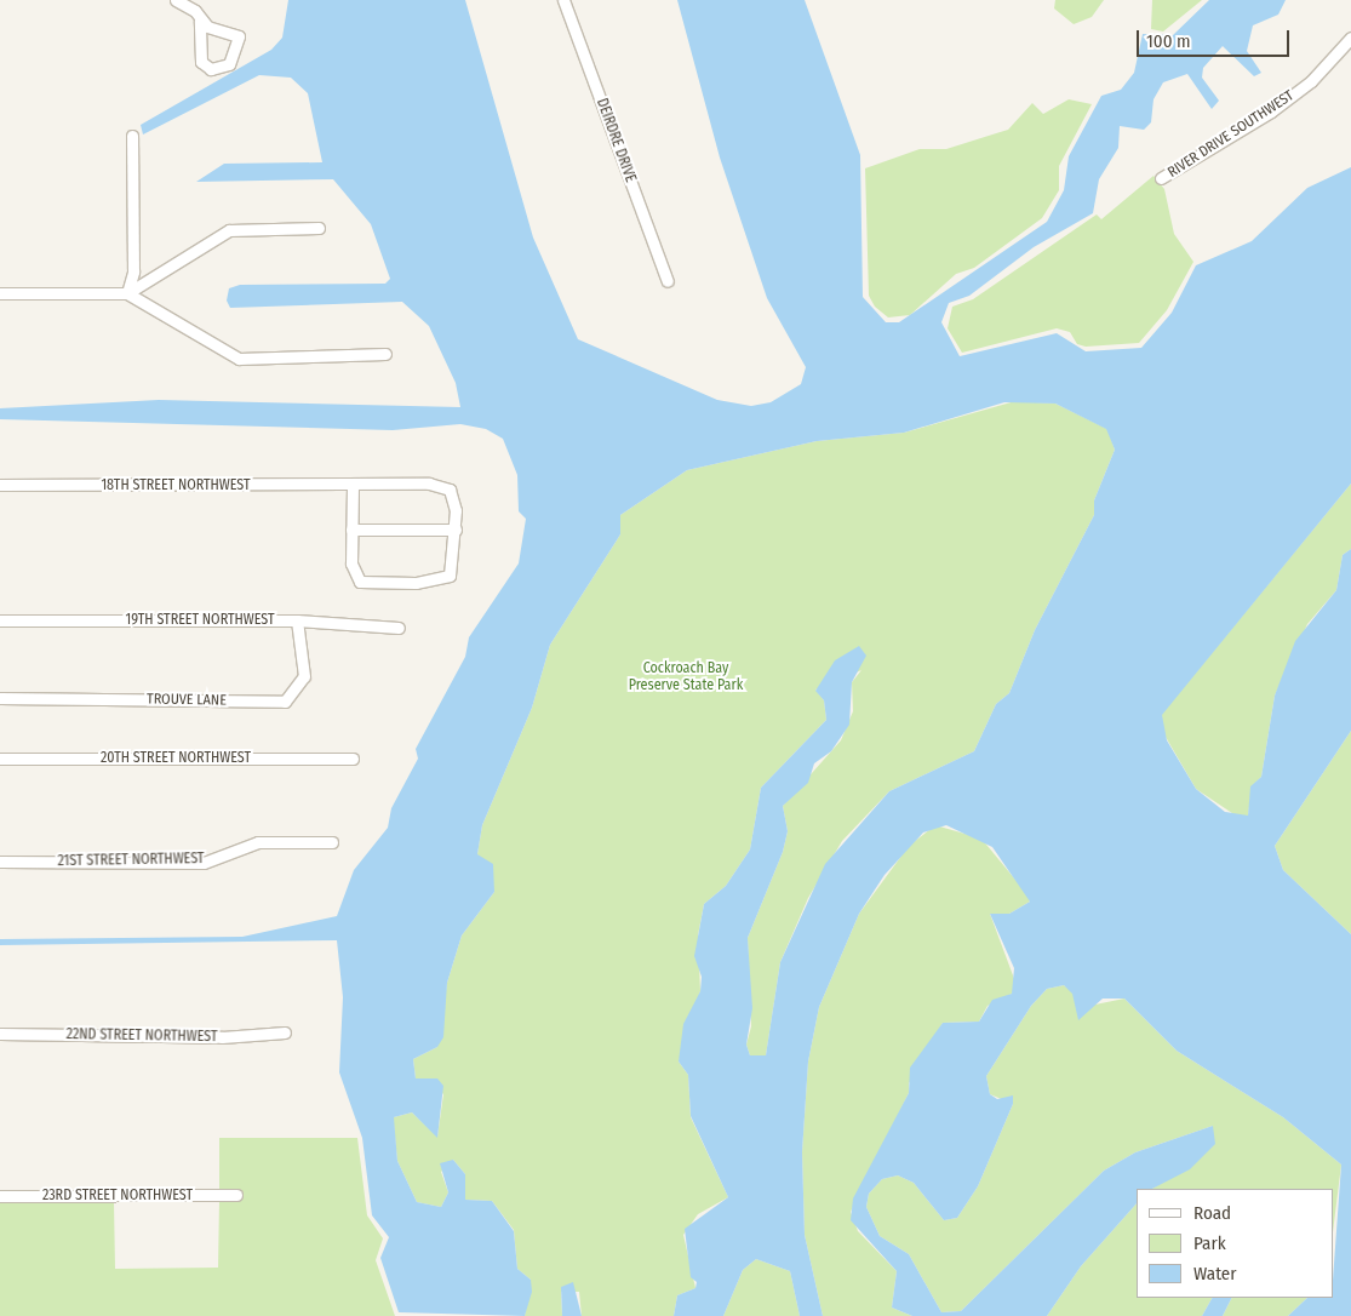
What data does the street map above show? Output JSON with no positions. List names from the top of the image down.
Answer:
{
  "streets": {
    "street": [
      "RIVER DRIVE SOUTHWEST",
      "DEIRDRE DRIVE",
      "18TH STREET NORTHWEST",
      "19TH STREET NORTHWEST",
      "TROUVE LANE",
      "20TH STREET NORTHWEST",
      "21ST STREET NORTHWEST",
      "22ND STREET NORTHWEST",
      "23RD STREET NORTHWEST"
    ]
  },
  "crossings": [
    ["19TH STREET NORTHWEST", "TROUVE LANE"]
  ],
  "parks": ["Cockroach Bay Preserve State Park"],
  "legend": ["Road", "Park", "Water"],
  "scale_bar": "100 m"
}
